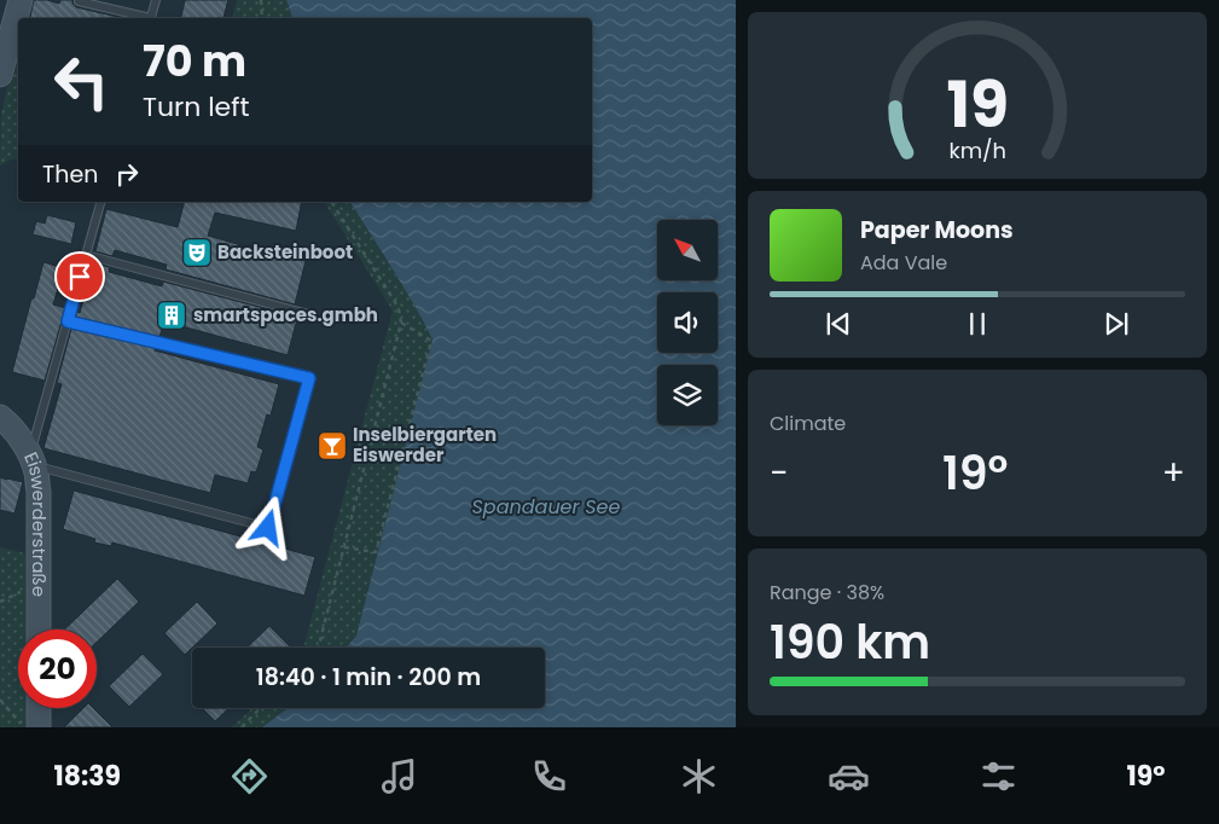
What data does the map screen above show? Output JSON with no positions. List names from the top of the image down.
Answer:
{
  "streets": {
    "street": ["Eiswerderstraße"]
  },
  "water": ["Spandauer See"],
  "places": {
    "theatre": ["Backsteinboot"],
    "building": ["smartspaces.gmbh"],
    "bar": ["Inselbiergarten Eiswerder"]
  },
  "north": "top left",
  "page": {
    "turn": ["70 m", "Turn left"],
    "then": "Then",
    "song": ["Paper Moons", "Ada Vale"],
    "tile": [
      "Climate",
      ["Range · 38%", "190 km"]
    ],
    "heat": ["−", "19°", "+"],
    "limit": "20",
    "trip": "18:40 · 1 min · 200 m",
    "tabs": ["18:39", "19°"],
    "gauge": ["19", "km/h"]
  }
}
